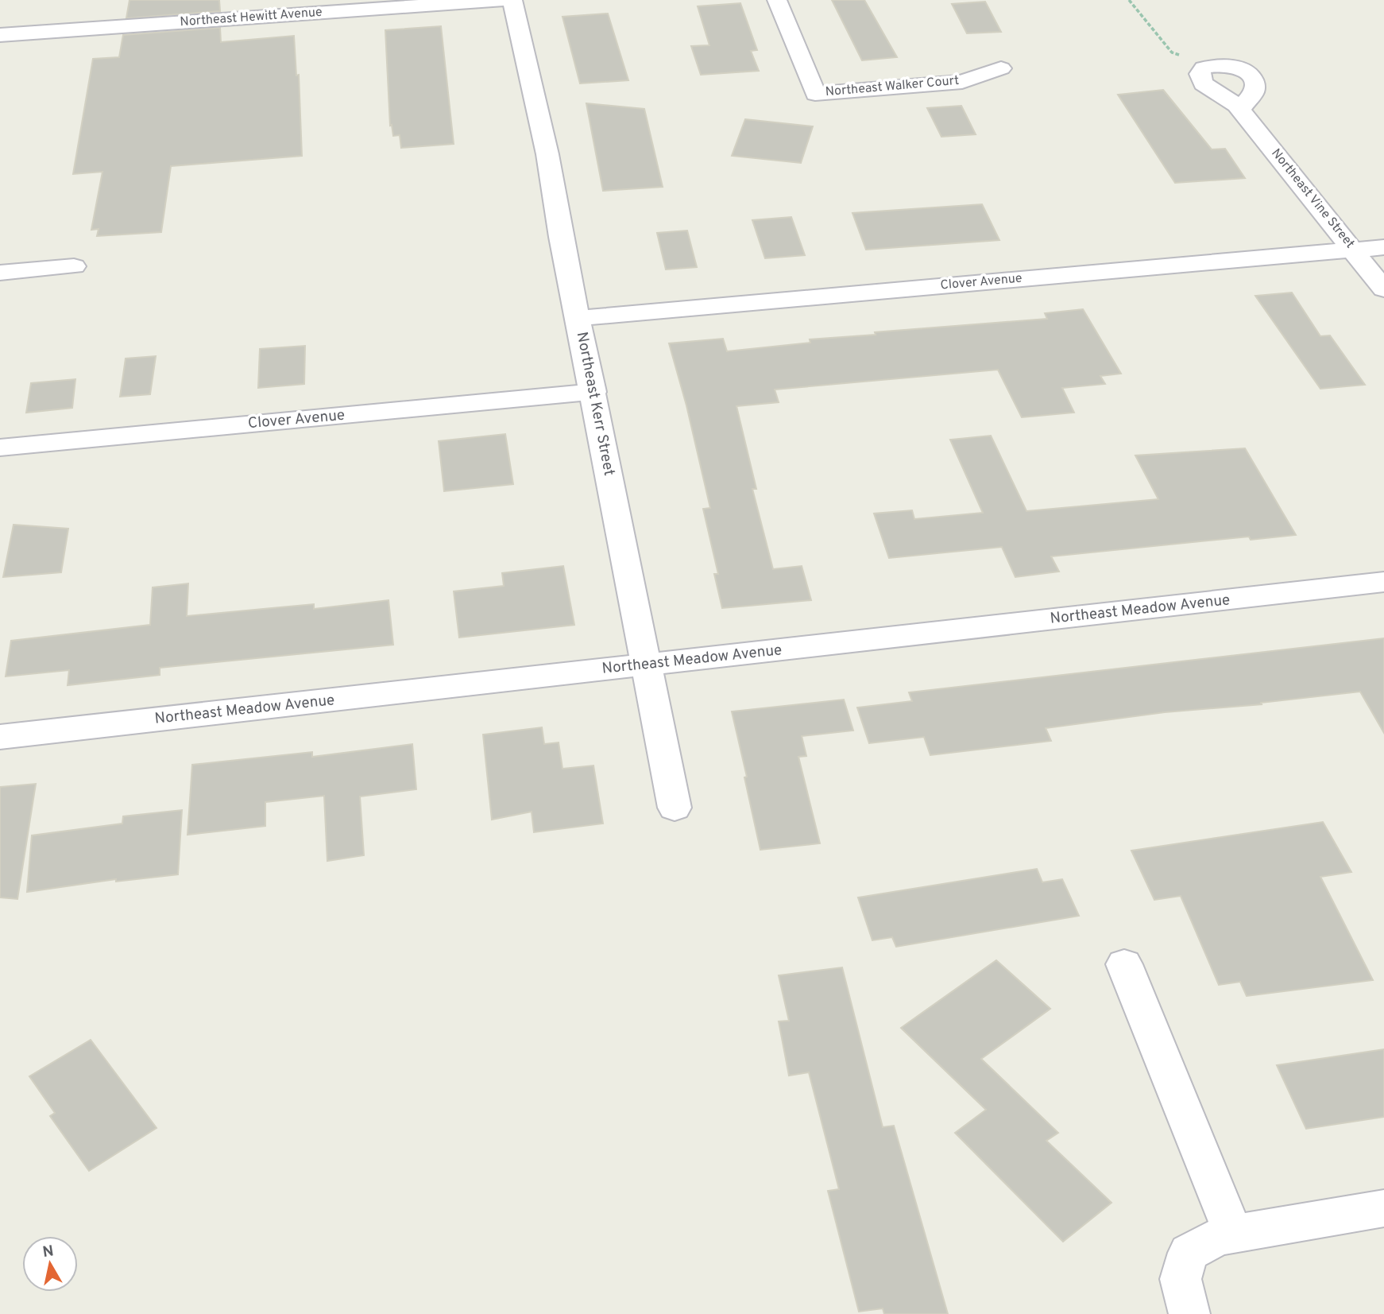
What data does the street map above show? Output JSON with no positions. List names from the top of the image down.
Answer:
{
  "streets": {
    "street": [
      "Northeast Hewitt Avenue",
      "Northeast Walker Court",
      "Northeast Vine Street",
      "Clover Avenue",
      "Northeast Kerr Street",
      "Northeast Meadow Avenue"
    ]
  },
  "crossings": [
    ["Northeast Vine Street", "Clover Avenue"],
    ["Clover Avenue", "Northeast Kerr Street"],
    ["Northeast Kerr Street", "Northeast Meadow Avenue"]
  ],
  "north": "top"
}
